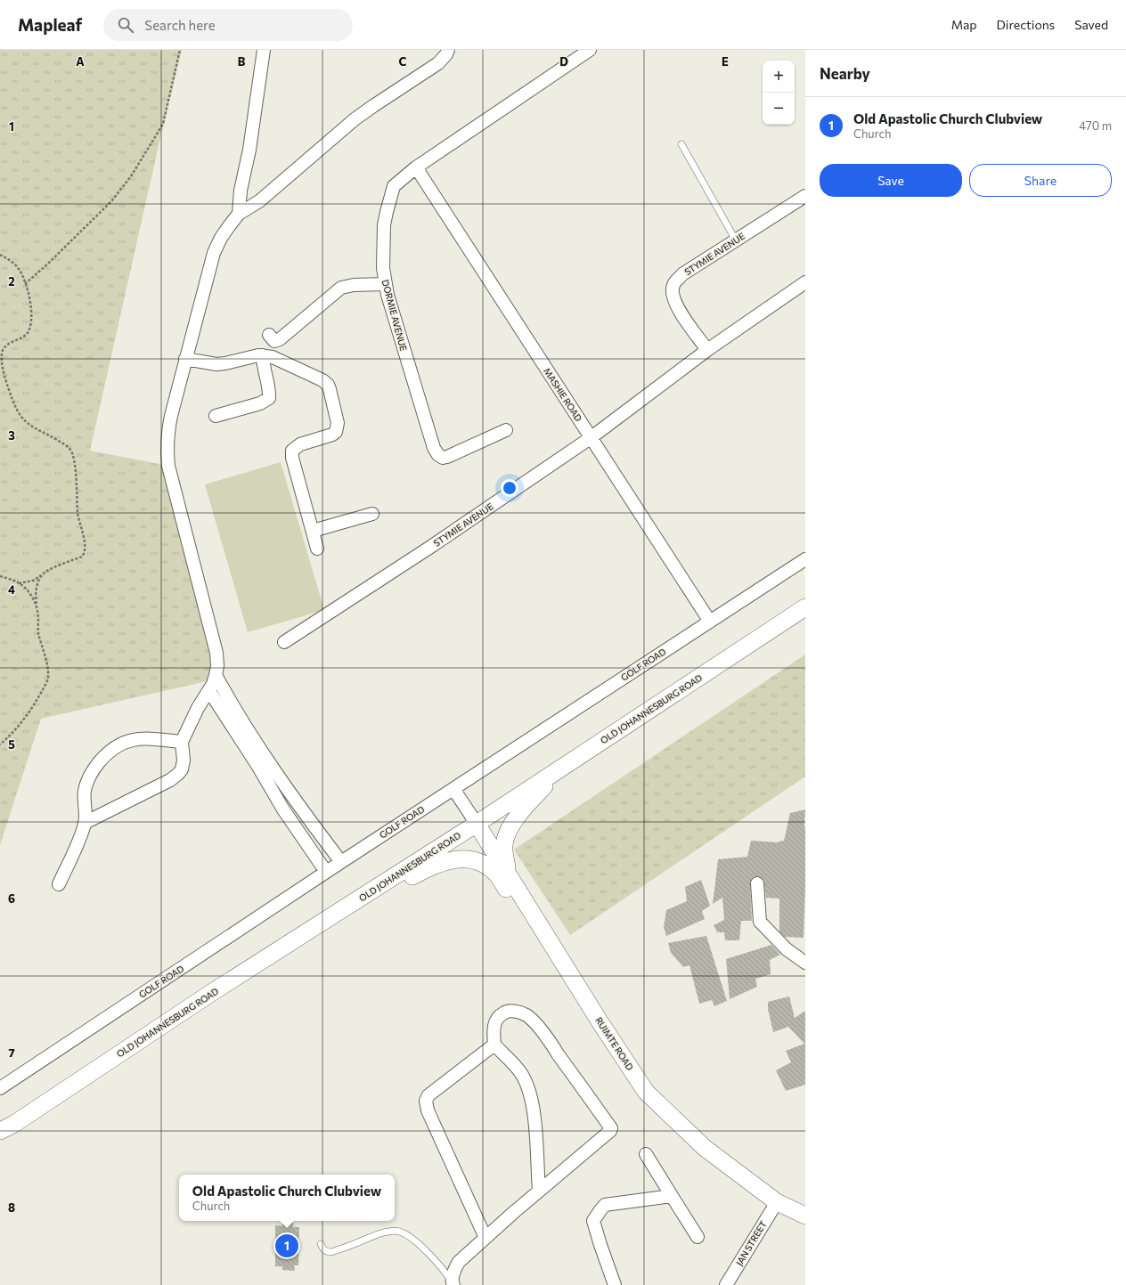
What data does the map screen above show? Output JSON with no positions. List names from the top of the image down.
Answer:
{
  "streets": {
    "main road": ["OLD JOHANNESBURG ROAD", "RUIMTE ROAD"],
    "street": [
      "STYMIE AVENUE",
      "DORMIE AVENUE",
      "MASHIE ROAD",
      "GOLF ROAD",
      "JAN STREET"
    ]
  },
  "crossings": [
    ["STYMIE AVENUE", "MASHIE ROAD"],
    ["DORMIE AVENUE", "MASHIE ROAD"],
    ["MASHIE ROAD", "GOLF ROAD"],
    ["OLD JOHANNESBURG ROAD", "RUIMTE ROAD"],
    ["RUIMTE ROAD", "JAN STREET"]
  ],
  "page": {
    "header": "Mapleaf",
    "search": "Search here",
    "nav": ["Map", "Directions", "Saved"],
    "heading": "Nearby",
    "map_buttons": ["+", "−"],
    "list": [
      {
        "mark": "1",
        "name": "Old Apastolic Church Clubview",
        "note": "Church",
        "value": "470 m"
      }
    ],
    "buttons": ["Save", "Share"],
    "popup": ["Old Apastolic Church Clubview", "Church"],
    "pins": "1"
  },
  "grid": {
    "columns": [
      "A",
      "B",
      "C",
      "D",
      "E"
    ],
    "rows": [
      "1",
      "2",
      "3",
      "4",
      "5",
      "6",
      "7",
      "8"
    ]
  }
}
